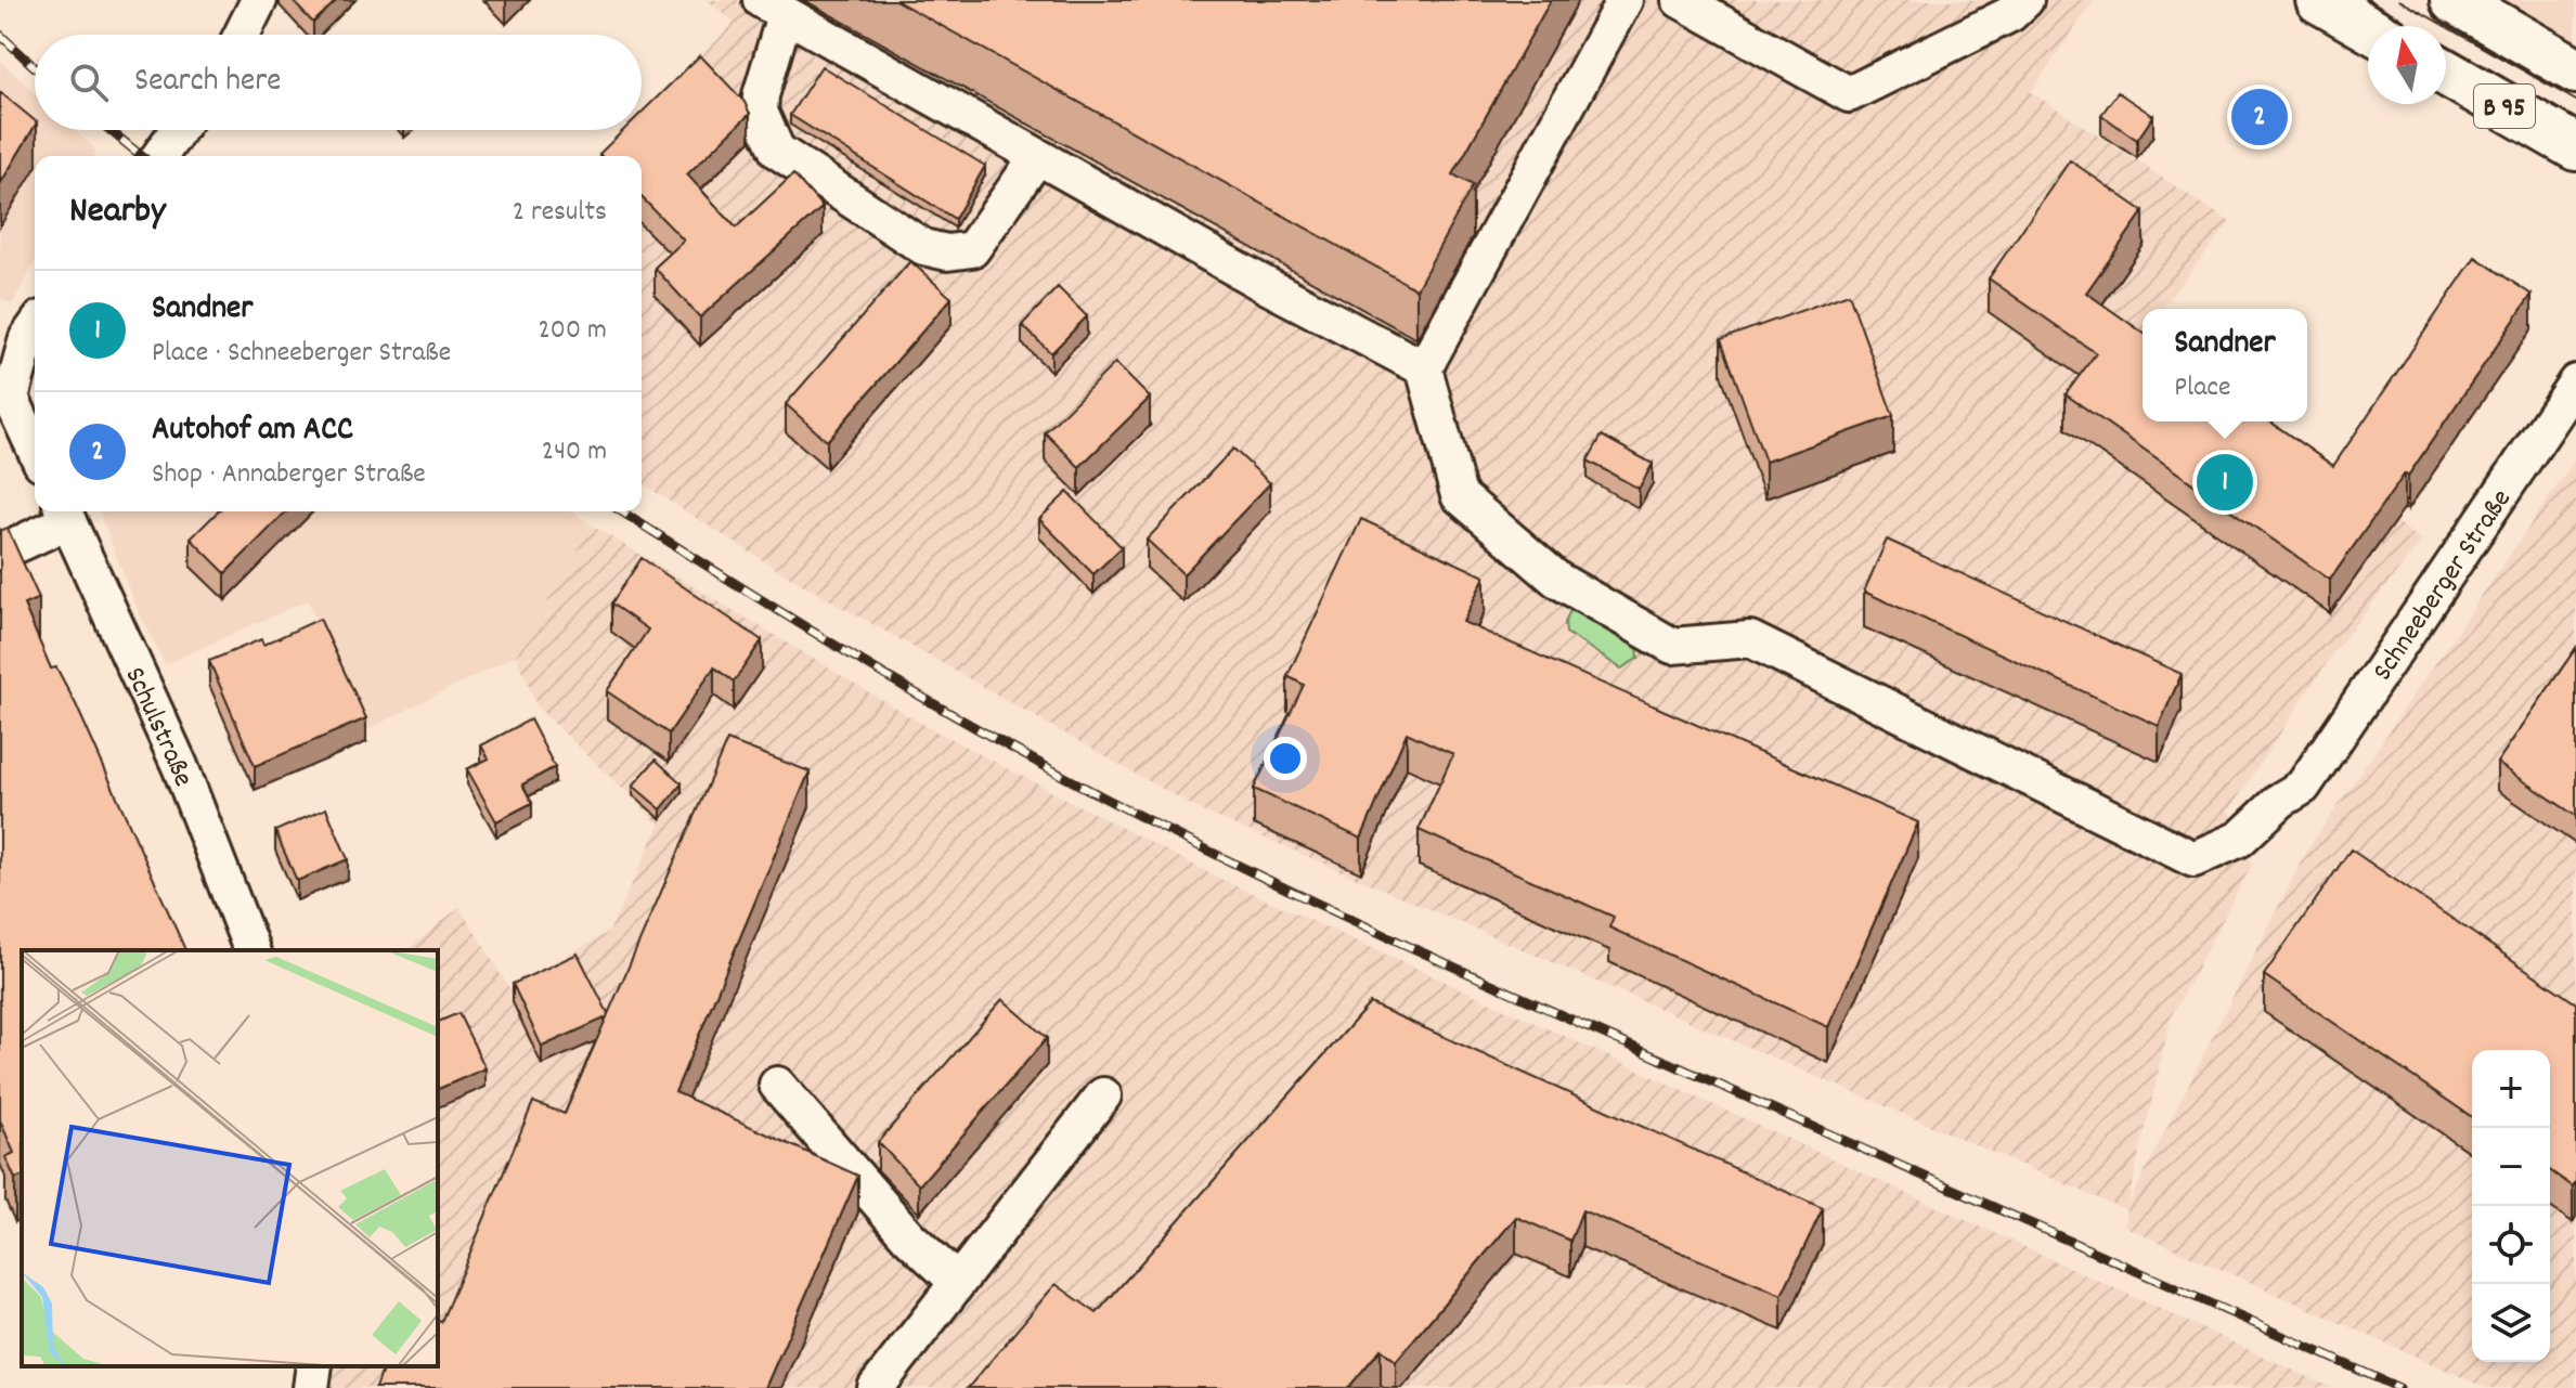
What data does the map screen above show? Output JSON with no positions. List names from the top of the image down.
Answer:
{
  "streets": {
    "main road": ["B 95"],
    "street": ["Schneeberger Straße", "Schulstraße"]
  },
  "north": "top",
  "page": {
    "search": "Search here",
    "pins": ["2", "1"],
    "heading": ["Nearby", "2 results"],
    "list": [
      {
        "mark": "1",
        "name": "Sandner",
        "note": "Place · Schneeberger Straße",
        "value": "200 m"
      },
      {
        "mark": "2",
        "name": "Autohof am ACC",
        "note": "Shop · Annaberger Straße",
        "value": "240 m"
      }
    ],
    "popup": ["Sandner", "Place"],
    "map_buttons": ["+", "−"]
  }
}
